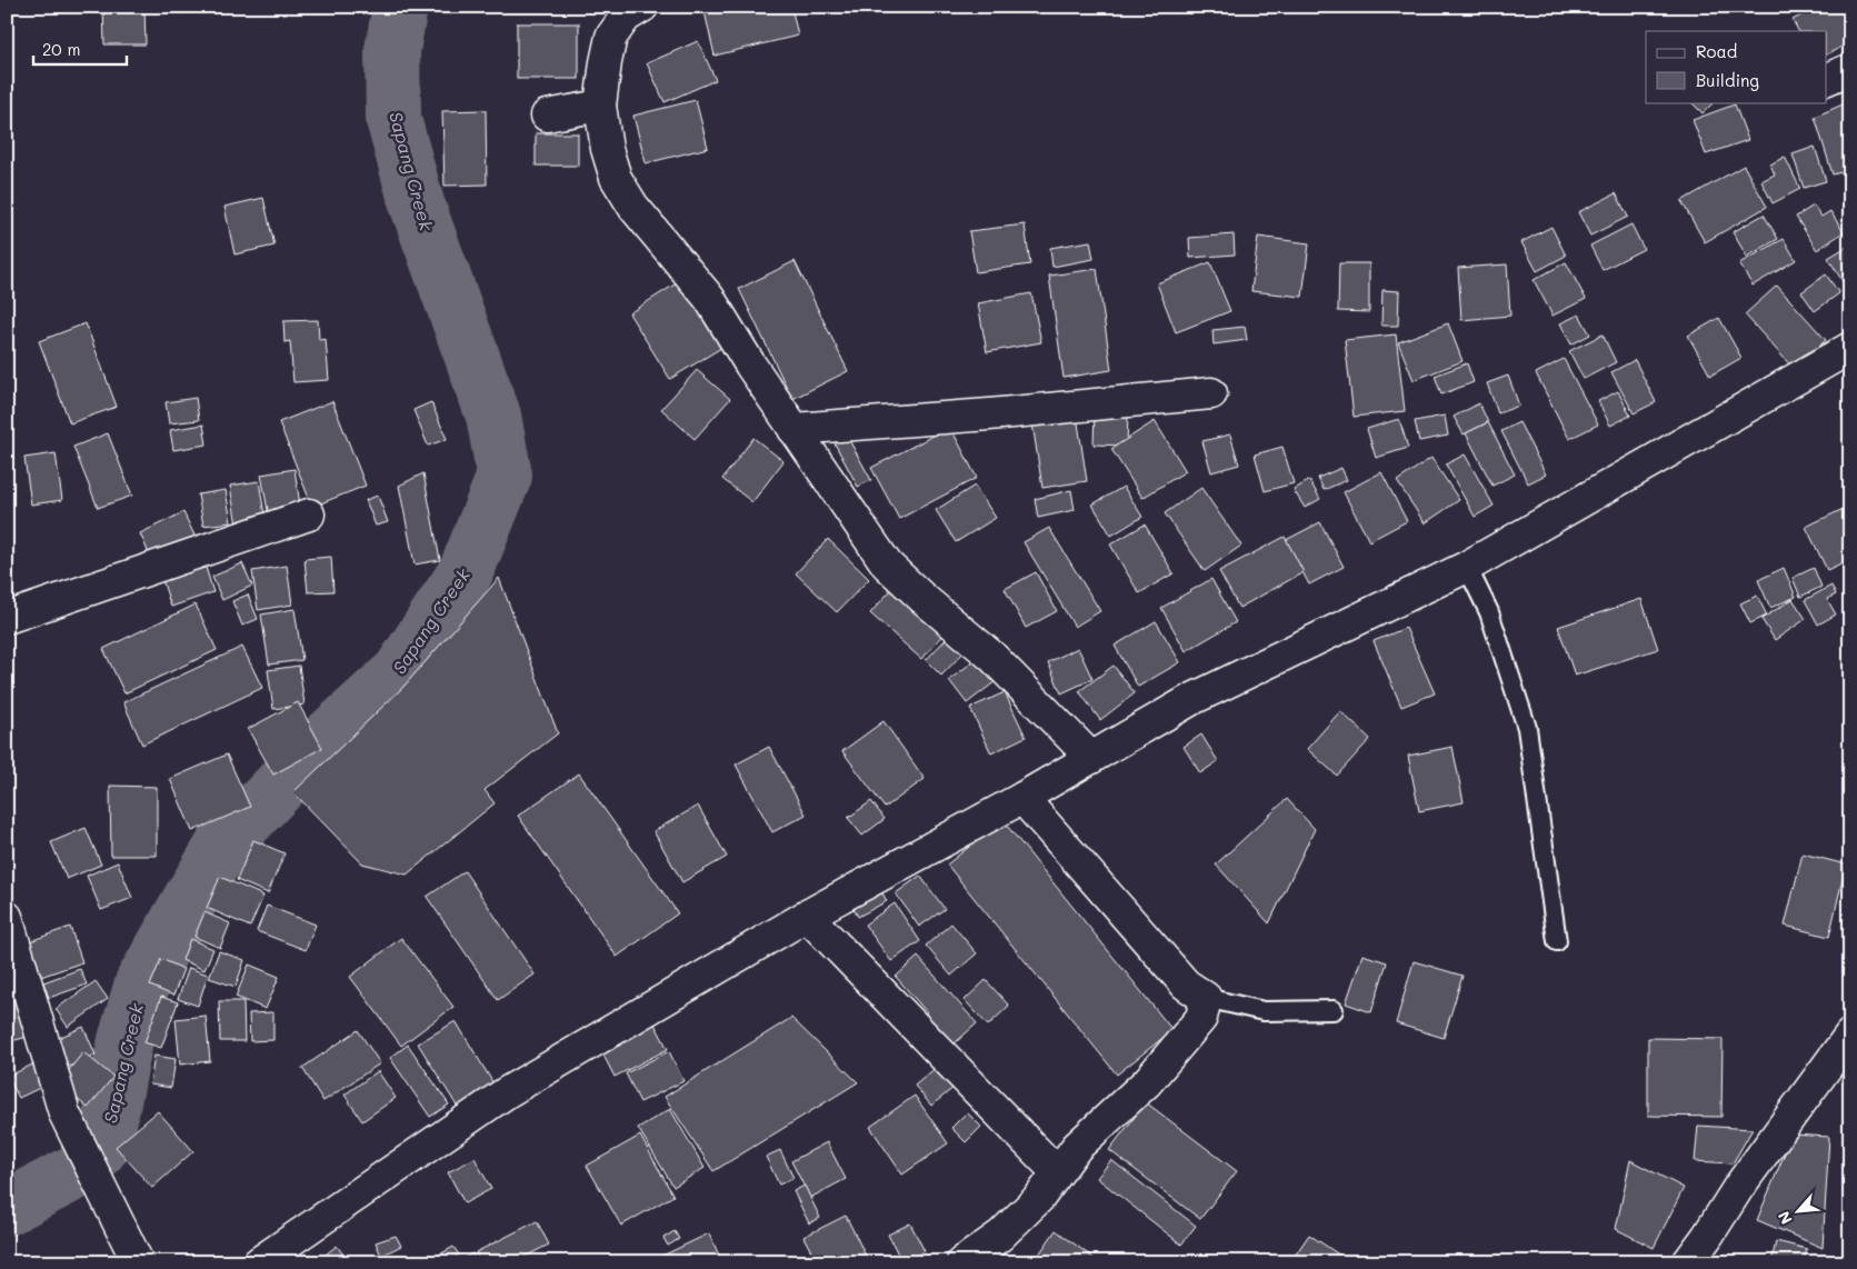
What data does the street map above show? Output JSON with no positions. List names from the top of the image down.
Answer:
{
  "water": ["Sapang Creek"],
  "legend": ["Road", "Building"],
  "scale_bar": "20 m",
  "north": "bottom left"
}
